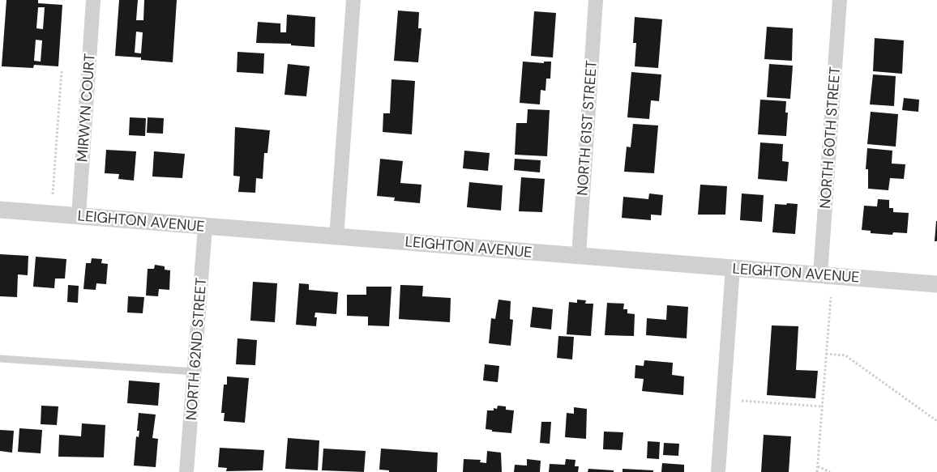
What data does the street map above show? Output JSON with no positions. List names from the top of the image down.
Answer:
{
  "streets": {
    "street": [
      "MIRWYN COURT",
      "NORTH 61ST STREET",
      "NORTH 60TH STREET",
      "LEIGHTON AVENUE",
      "NORTH 62ND STREET"
    ]
  },
  "crossings": [
    ["MIRWYN COURT", "LEIGHTON AVENUE"],
    ["NORTH 61ST STREET", "LEIGHTON AVENUE"],
    ["NORTH 60TH STREET", "LEIGHTON AVENUE"],
    ["LEIGHTON AVENUE", "NORTH 62ND STREET"]
  ]
}
